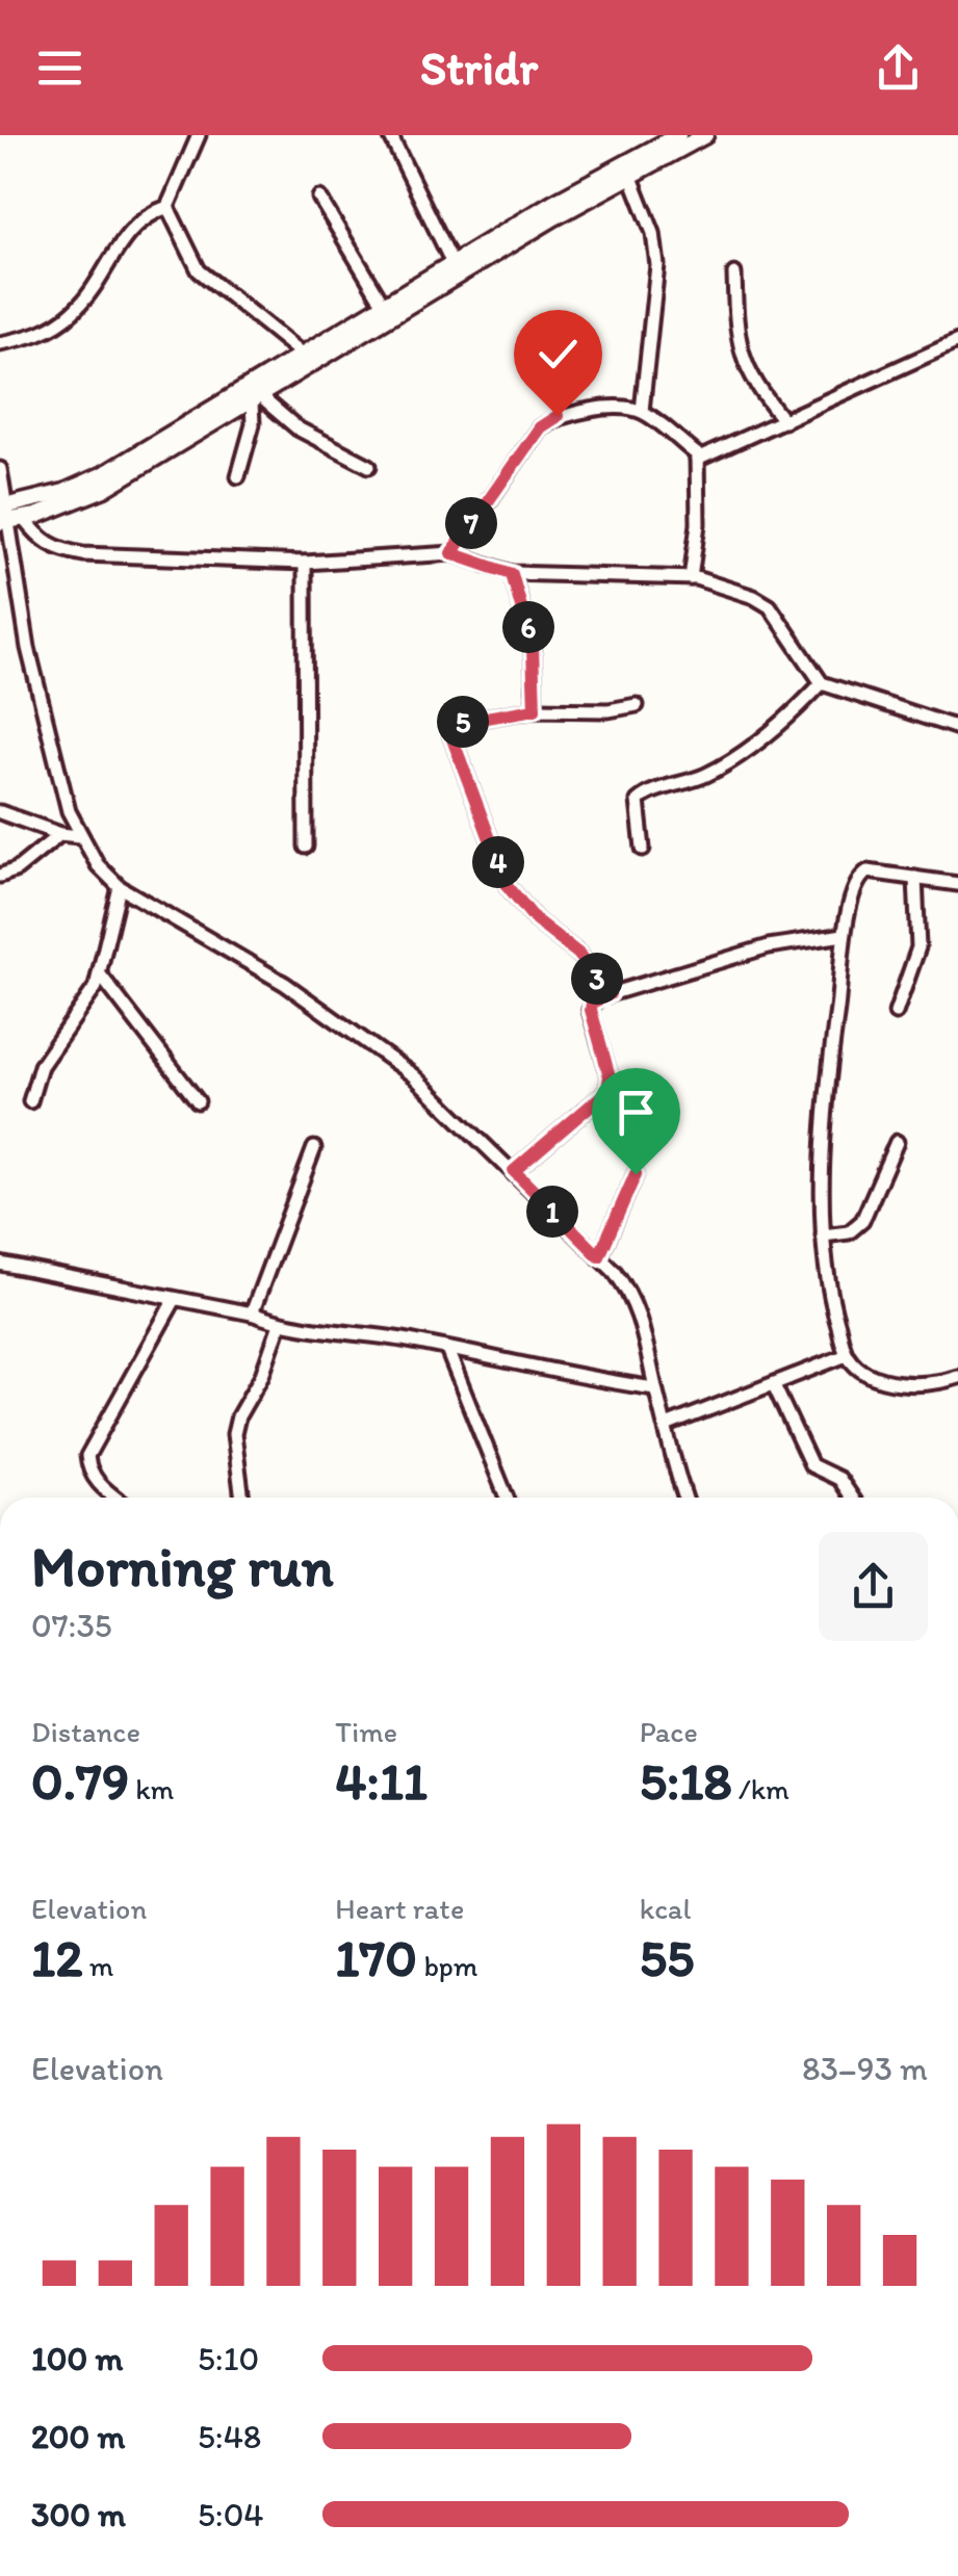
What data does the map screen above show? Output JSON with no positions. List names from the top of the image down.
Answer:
{
  "page": {
    "header": "Stridr",
    "pins": [
      "7",
      "6",
      "5",
      "4",
      "3",
      "1"
    ],
    "heading": ["Morning run", "07:35"],
    "stats": [
      ["Distance", "0.79 km"],
      ["Time", "4:11"],
      ["Pace", "5:18 /km"],
      ["Elevation", "12 m"],
      ["Heart rate", "170 bpm"],
      ["kcal", "55"]
    ],
    "chart": ["Elevation", "83–93 m"],
    "list": [
      {
        "name": "100 m",
        "note": "5:10"
      },
      {
        "name": "200 m",
        "note": "5:48"
      },
      {
        "name": "300 m",
        "note": "5:04"
      }
    ]
  }
}
